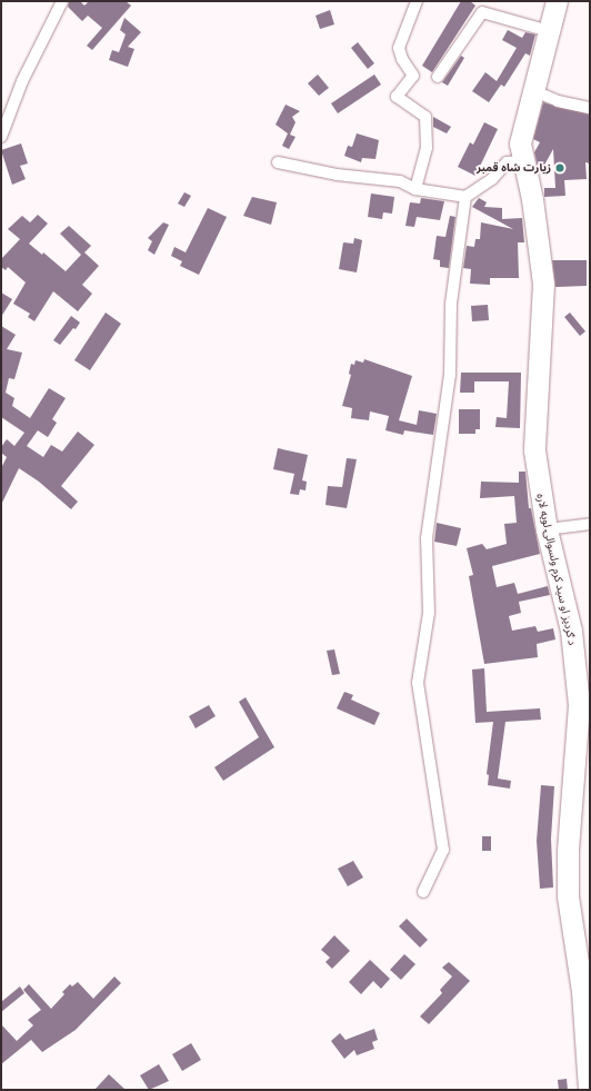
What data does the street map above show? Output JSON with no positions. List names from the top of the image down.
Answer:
{
  "streets": {
    "highway": ["د ګردیز او سید کرم ولسوالۍ لویه لاره"]
  },
  "places": ["زیارت شاه قمبر"]
}
